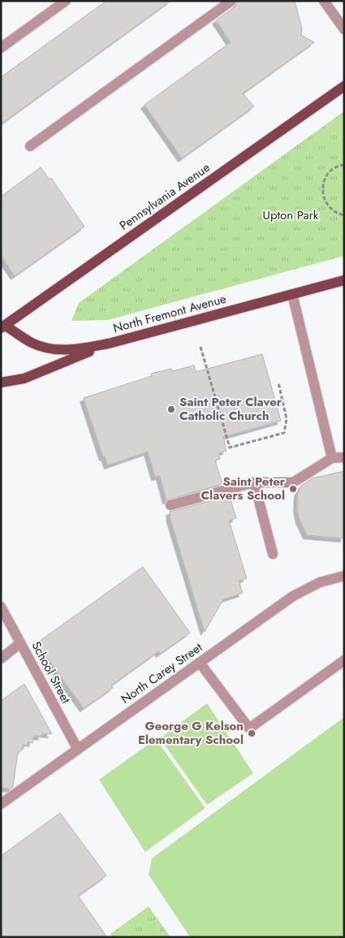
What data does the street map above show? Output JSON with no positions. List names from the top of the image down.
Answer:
{
  "streets": {
    "main road": ["Pennsylvania Avenue", "North Fremont Avenue"],
    "street": ["School Street", "North Carey Street"]
  },
  "crossings": [
    ["Pennsylvania Avenue", "North Fremont Avenue"],
    ["School Street", "North Carey Street"]
  ],
  "parks": ["Upton Park"],
  "places": ["Saint Peter Claver Catholic Church", "Saint Peter Clavers School", "George G Kelson Elementary School"]
}
